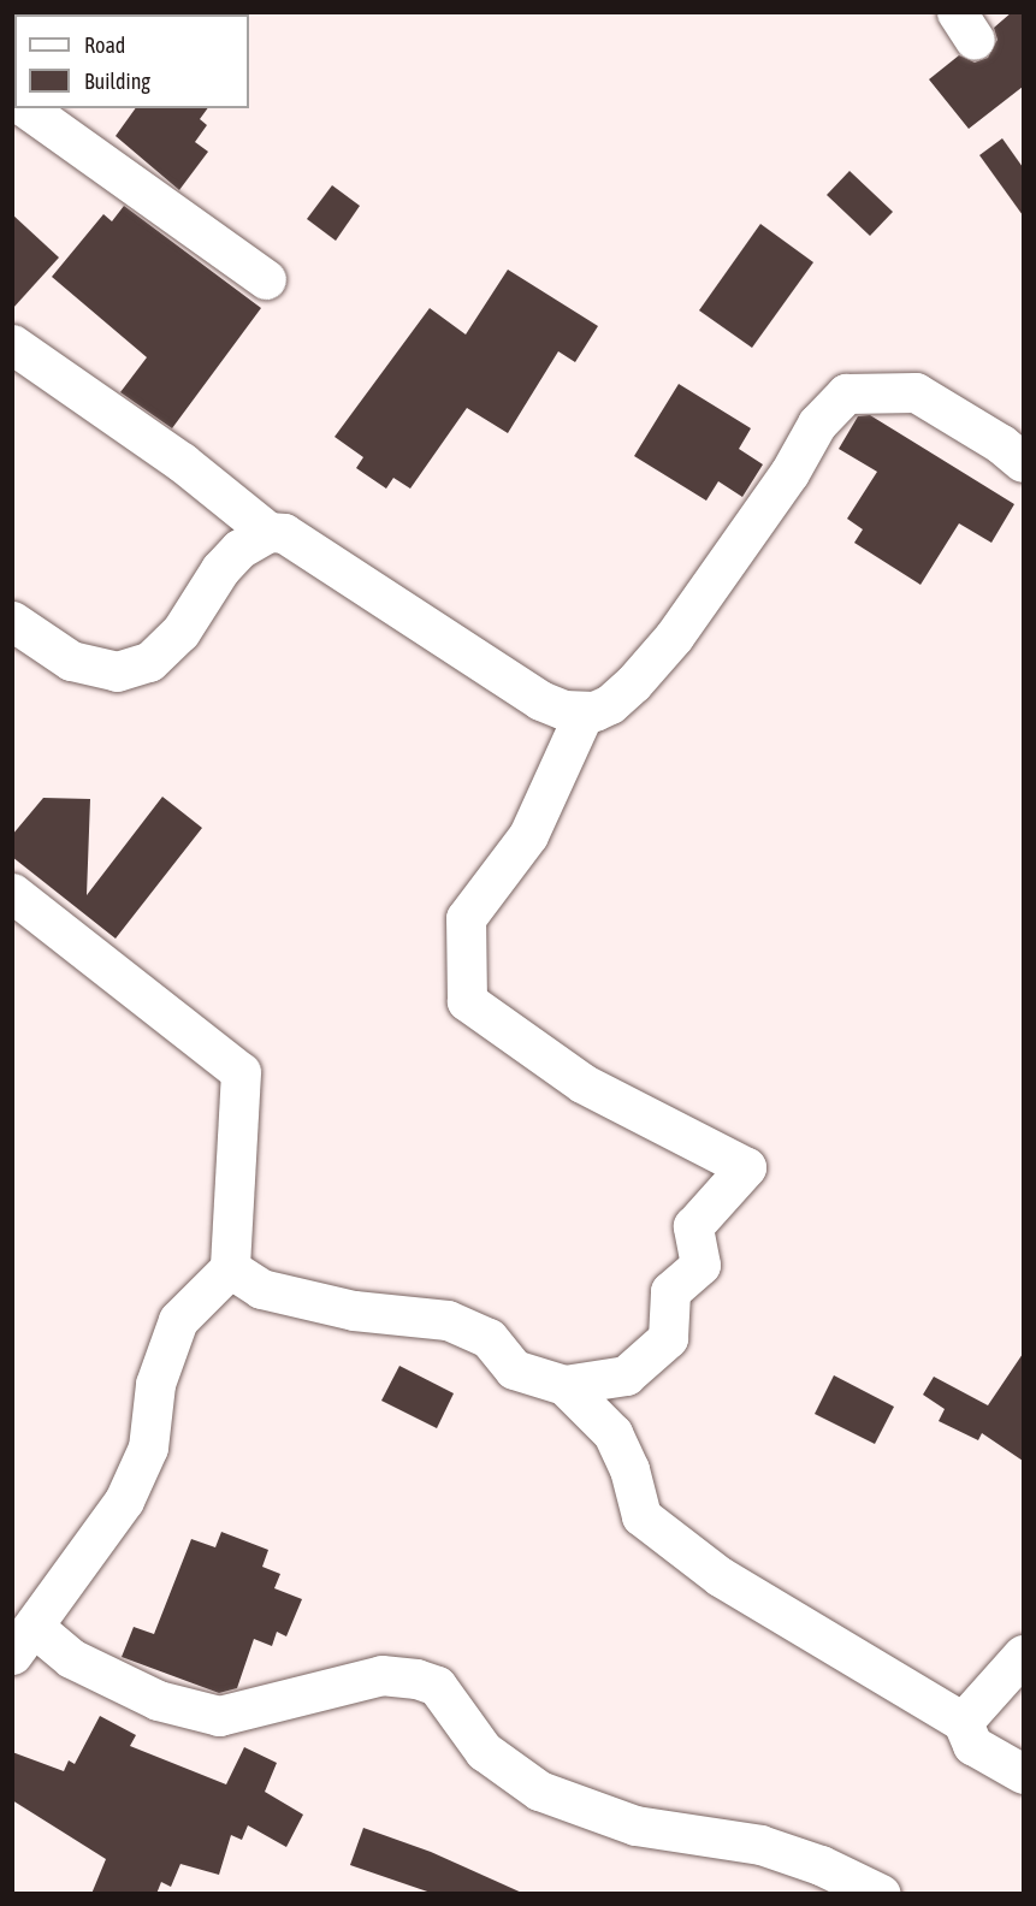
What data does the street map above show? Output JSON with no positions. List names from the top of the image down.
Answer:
{
  "legend": ["Road", "Building"]
}
